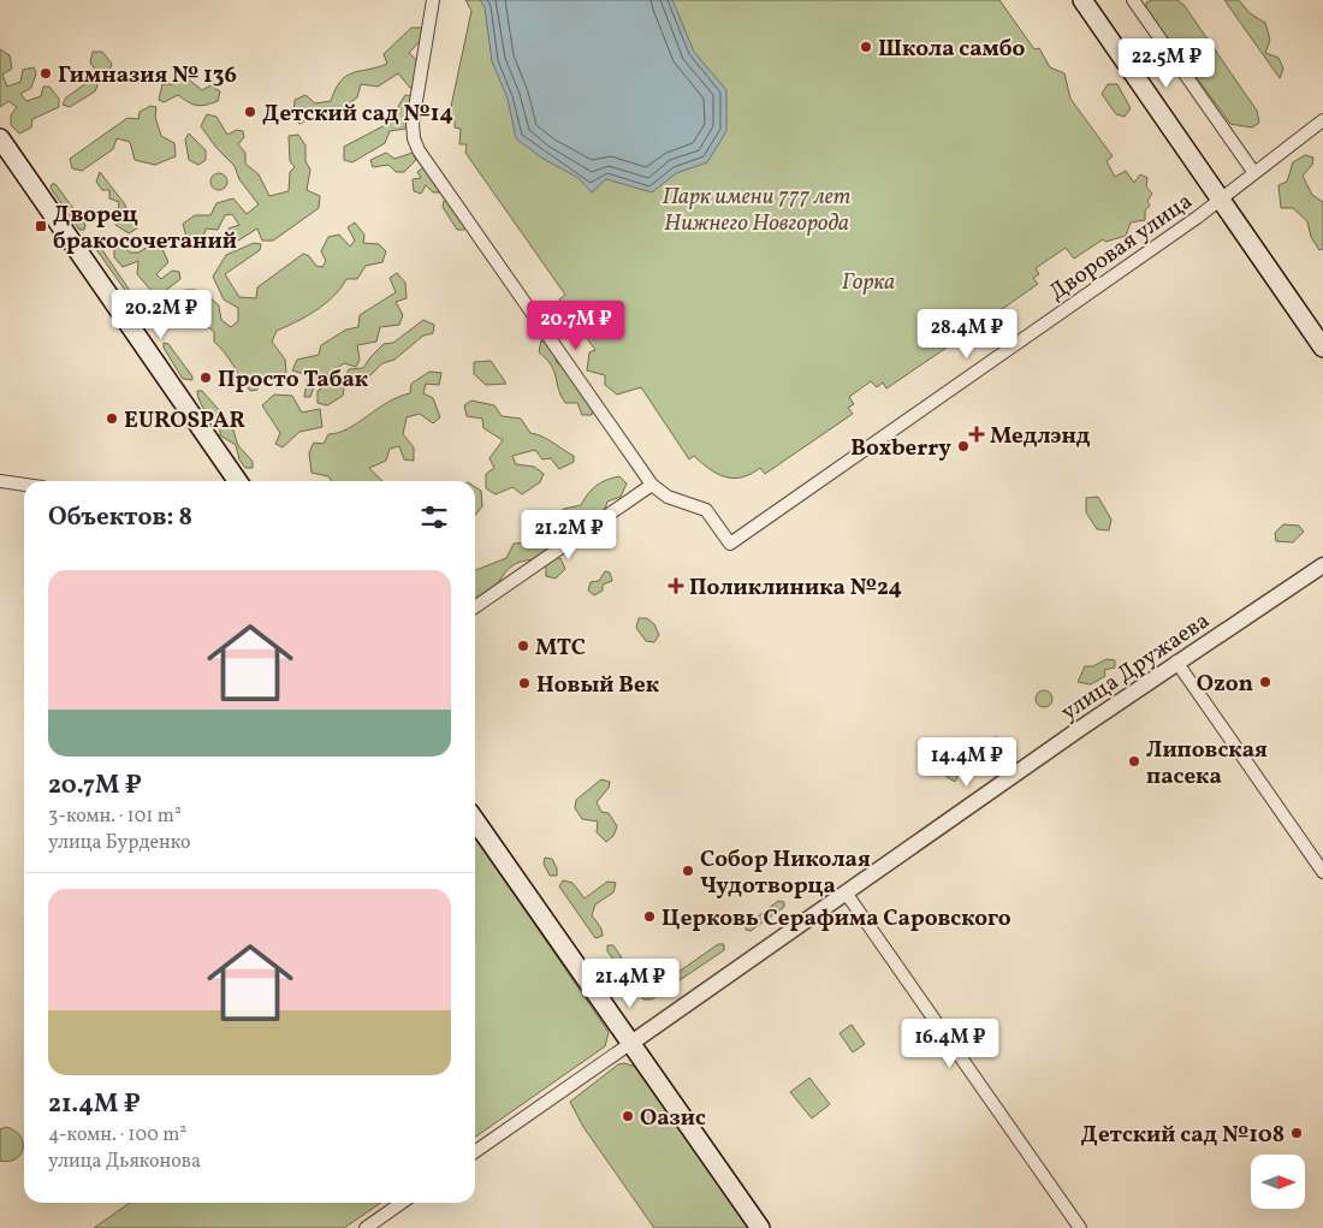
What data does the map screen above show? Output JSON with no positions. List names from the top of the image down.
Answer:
{
  "streets": {
    "street": ["Дворовая улица", "улица Дружаева"]
  },
  "parks": ["Парк имени 777 лет Нижнего Новгорода", "Горка"],
  "places": {
    "other": [
      "Школа самбо",
      "Гимназия № 136",
      "Детский сад №14",
      "Просто Табак",
      "EUROSPAR",
      "Boxberry",
      "МТС",
      "Ozon",
      "Новый Век",
      "Липовская пасека",
      "Собор Николая Чудотворца",
      "Церковь Серафима Саровского",
      "Оазис",
      "Детский сад №108"
    ],
    "transit": ["Дворец бракосочетаний"],
    "health": ["Медлэнд", "Поликлиника №24"]
  },
  "north": "right",
  "page": {
    "price": [
      "22.5M ₽",
      "20.2M ₽",
      "20.7M ₽",
      "28.4M ₽",
      "21.2M ₽",
      "14.4M ₽",
      "21.4M ₽",
      "16.4M ₽"
    ],
    "heading": "Объектов: 8",
    "list": [
      {
        "name": "20.7M ₽",
        "note": "3-комн. · 101 m² · улица Бурденко"
      },
      {
        "name": "21.4M ₽",
        "note": "4-комн. · 100 m² · улица Дьяконова"
      }
    ]
  }
}
